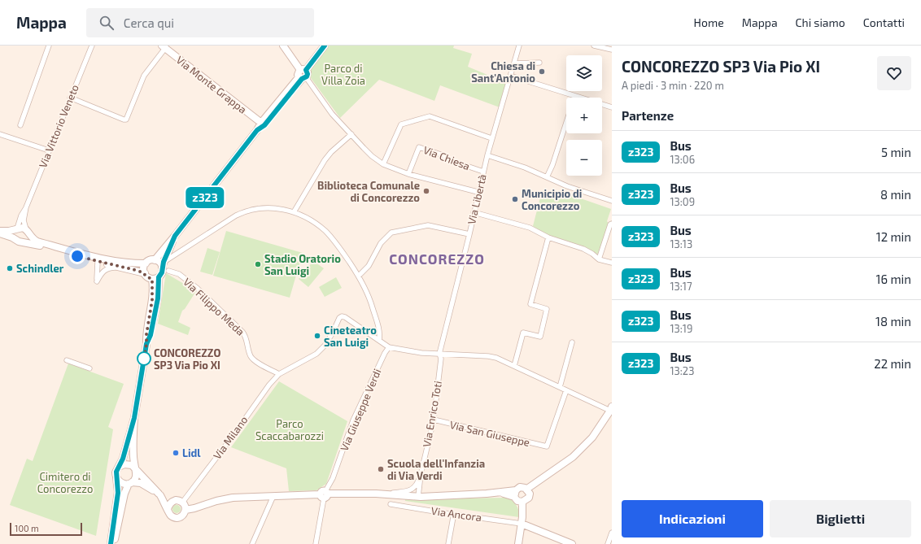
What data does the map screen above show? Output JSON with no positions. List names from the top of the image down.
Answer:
{
  "streets": {
    "main road": ["Via Monte Grappa"],
    "street": [
      "Via Vittorio Veneto",
      "Via Chiesa",
      "Via Libertà",
      "Via Filippo Meda",
      "Via Giuseppe Verdi",
      "Via Enrico Toti",
      "Via San Giuseppe",
      "Via Milano",
      "Via Ancora"
    ]
  },
  "crossings": [
    ["Via Chiesa", "Via Libertà"],
    ["Via Libertà", "Via Enrico Toti"],
    ["Via Filippo Meda", "Via Milano"],
    ["Via Enrico Toti", "Via San Giuseppe"]
  ],
  "districts": ["CONCOREZZO"],
  "parks": ["Parco di Villa Zoia", "Parco Scaccabarozzi", "Cimitero di Concorezzo"],
  "places": [
    "Chiesa di Sant'Antonio",
    "Biblioteca Comunale di Concorezzo",
    "Municipio di Concorezzo",
    "Stadio Oratorio San Luigi",
    "Schindler",
    "Cineteatro San Luigi",
    "CONCOREZZO SP3 Via Pio XI",
    "Lidl",
    "Scuola dell'Infanzia di Via Verdi"
  ],
  "lines": ["bus line z323"],
  "scale_bar": "100 m",
  "page": {
    "header": "Mappa",
    "search": "Cerca qui",
    "nav": [
      "Home",
      "Mappa",
      "Chi siamo",
      "Contatti"
    ],
    "on_map": "z323",
    "heading": [
      ["CONCOREZZO SP3 Via Pio XI", "A piedi · 3 min · 220 m"],
      "Partenze"
    ],
    "map_buttons": ["+", "−"],
    "list": [
      {
        "mark": "z323",
        "name": "Bus",
        "note": "13:06",
        "value": "5 min"
      },
      {
        "mark": "z323",
        "name": "Bus",
        "note": "13:09",
        "value": "8 min"
      },
      {
        "mark": "z323",
        "name": "Bus",
        "note": "13:13",
        "value": "12 min"
      },
      {
        "mark": "z323",
        "name": "Bus",
        "note": "13:17",
        "value": "16 min"
      },
      {
        "mark": "z323",
        "name": "Bus",
        "note": "13:19",
        "value": "18 min"
      },
      {
        "mark": "z323",
        "name": "Bus",
        "note": "13:23",
        "value": "22 min"
      }
    ],
    "buttons": ["Indicazioni", "Biglietti"],
    "scale": "100 m"
  }
}
